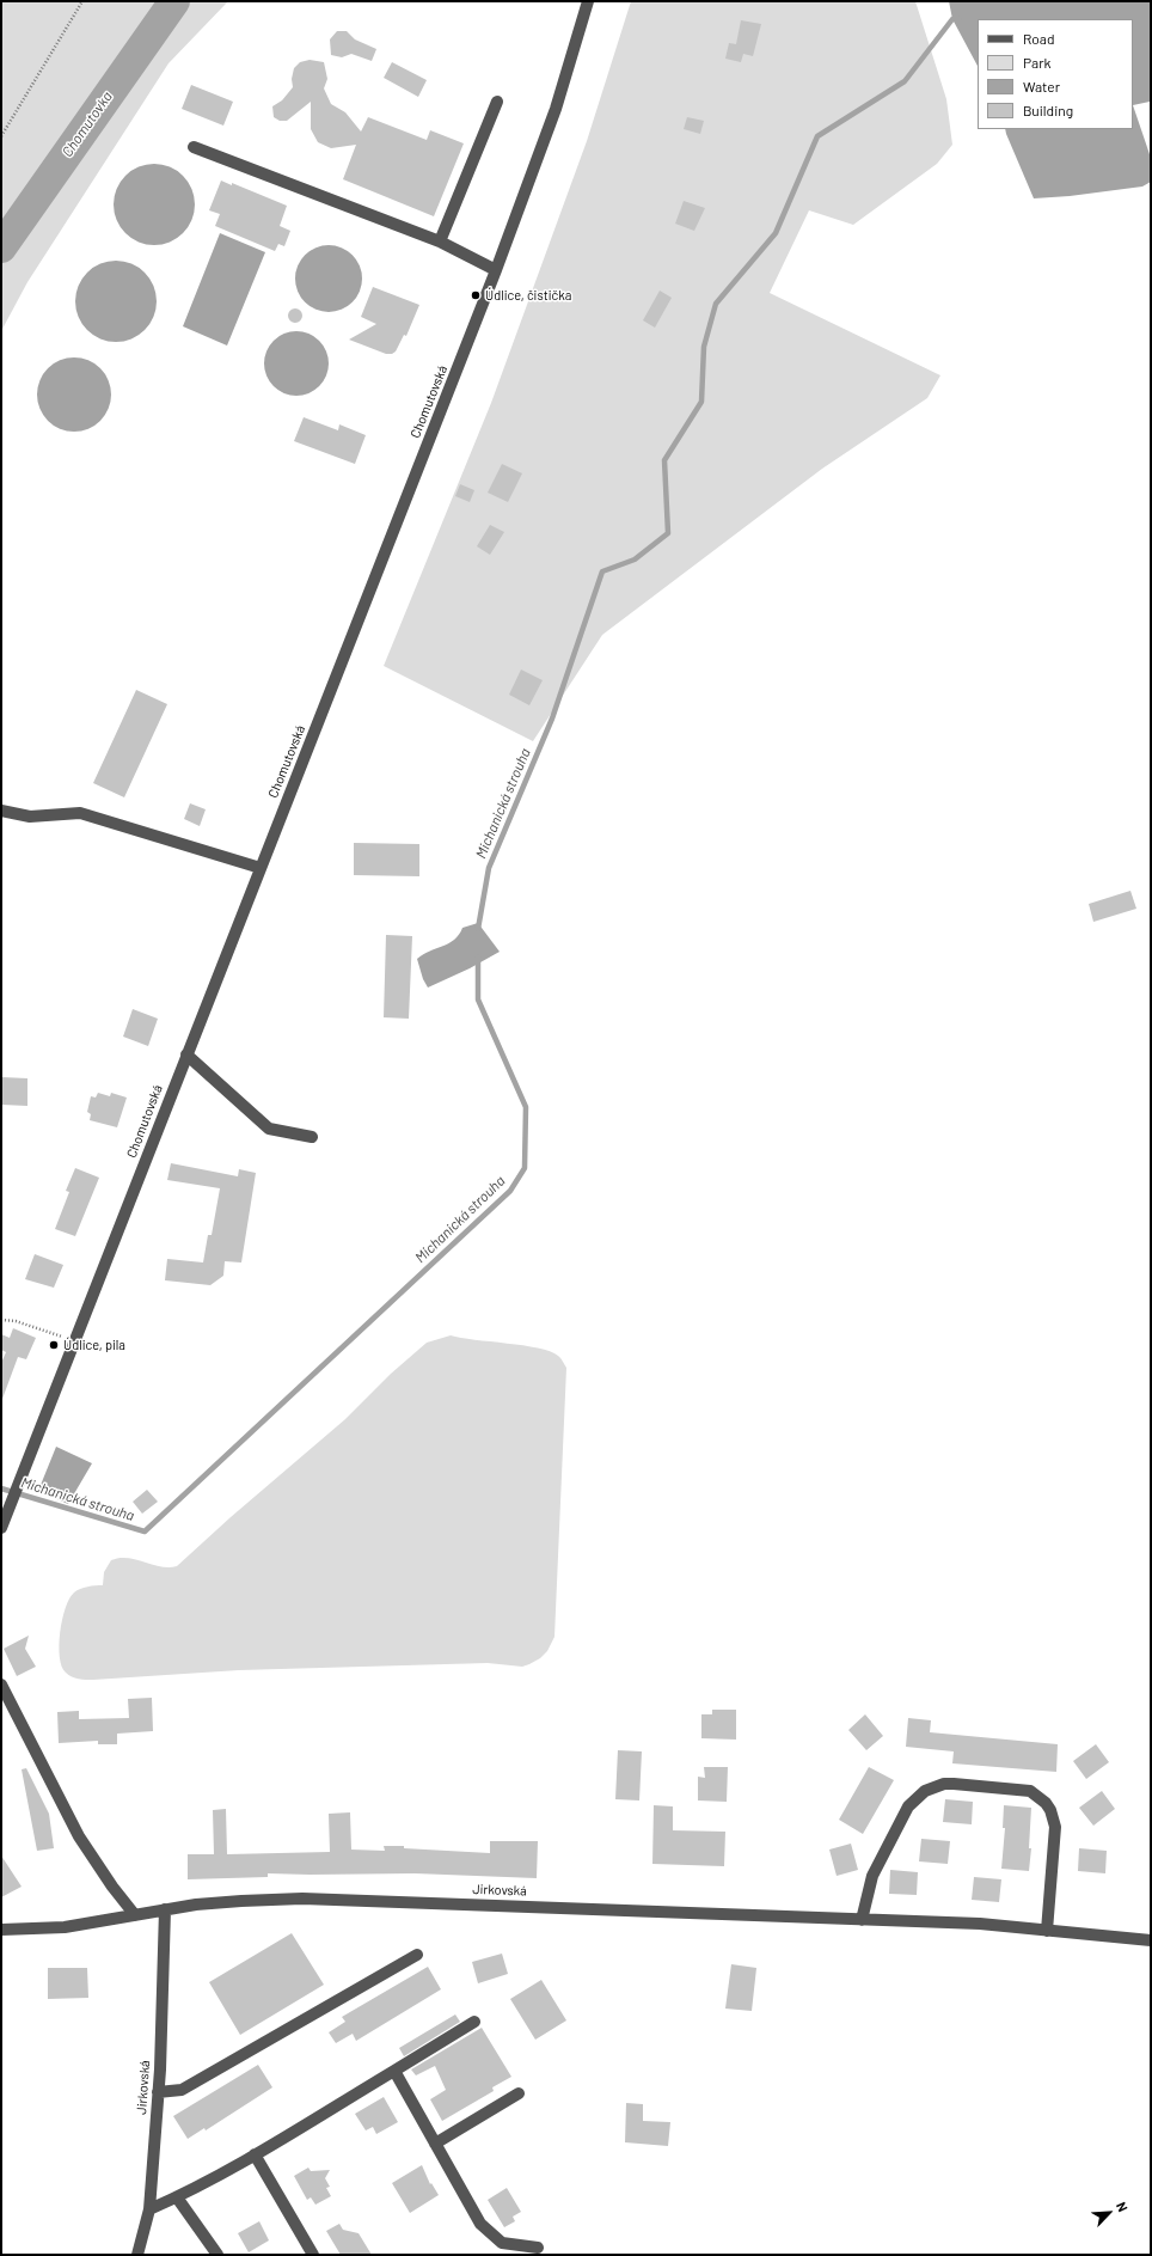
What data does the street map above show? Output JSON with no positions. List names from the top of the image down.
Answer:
{
  "streets": {
    "street": ["Chomutovská", "Jirkovská"]
  },
  "water": ["Chomutovka", "Michanická strouha"],
  "places": ["Údlice, čistička", "Údlice, pila"],
  "legend": [
    "Road",
    "Park",
    "Water",
    "Building"
  ],
  "north": "top right"
}
